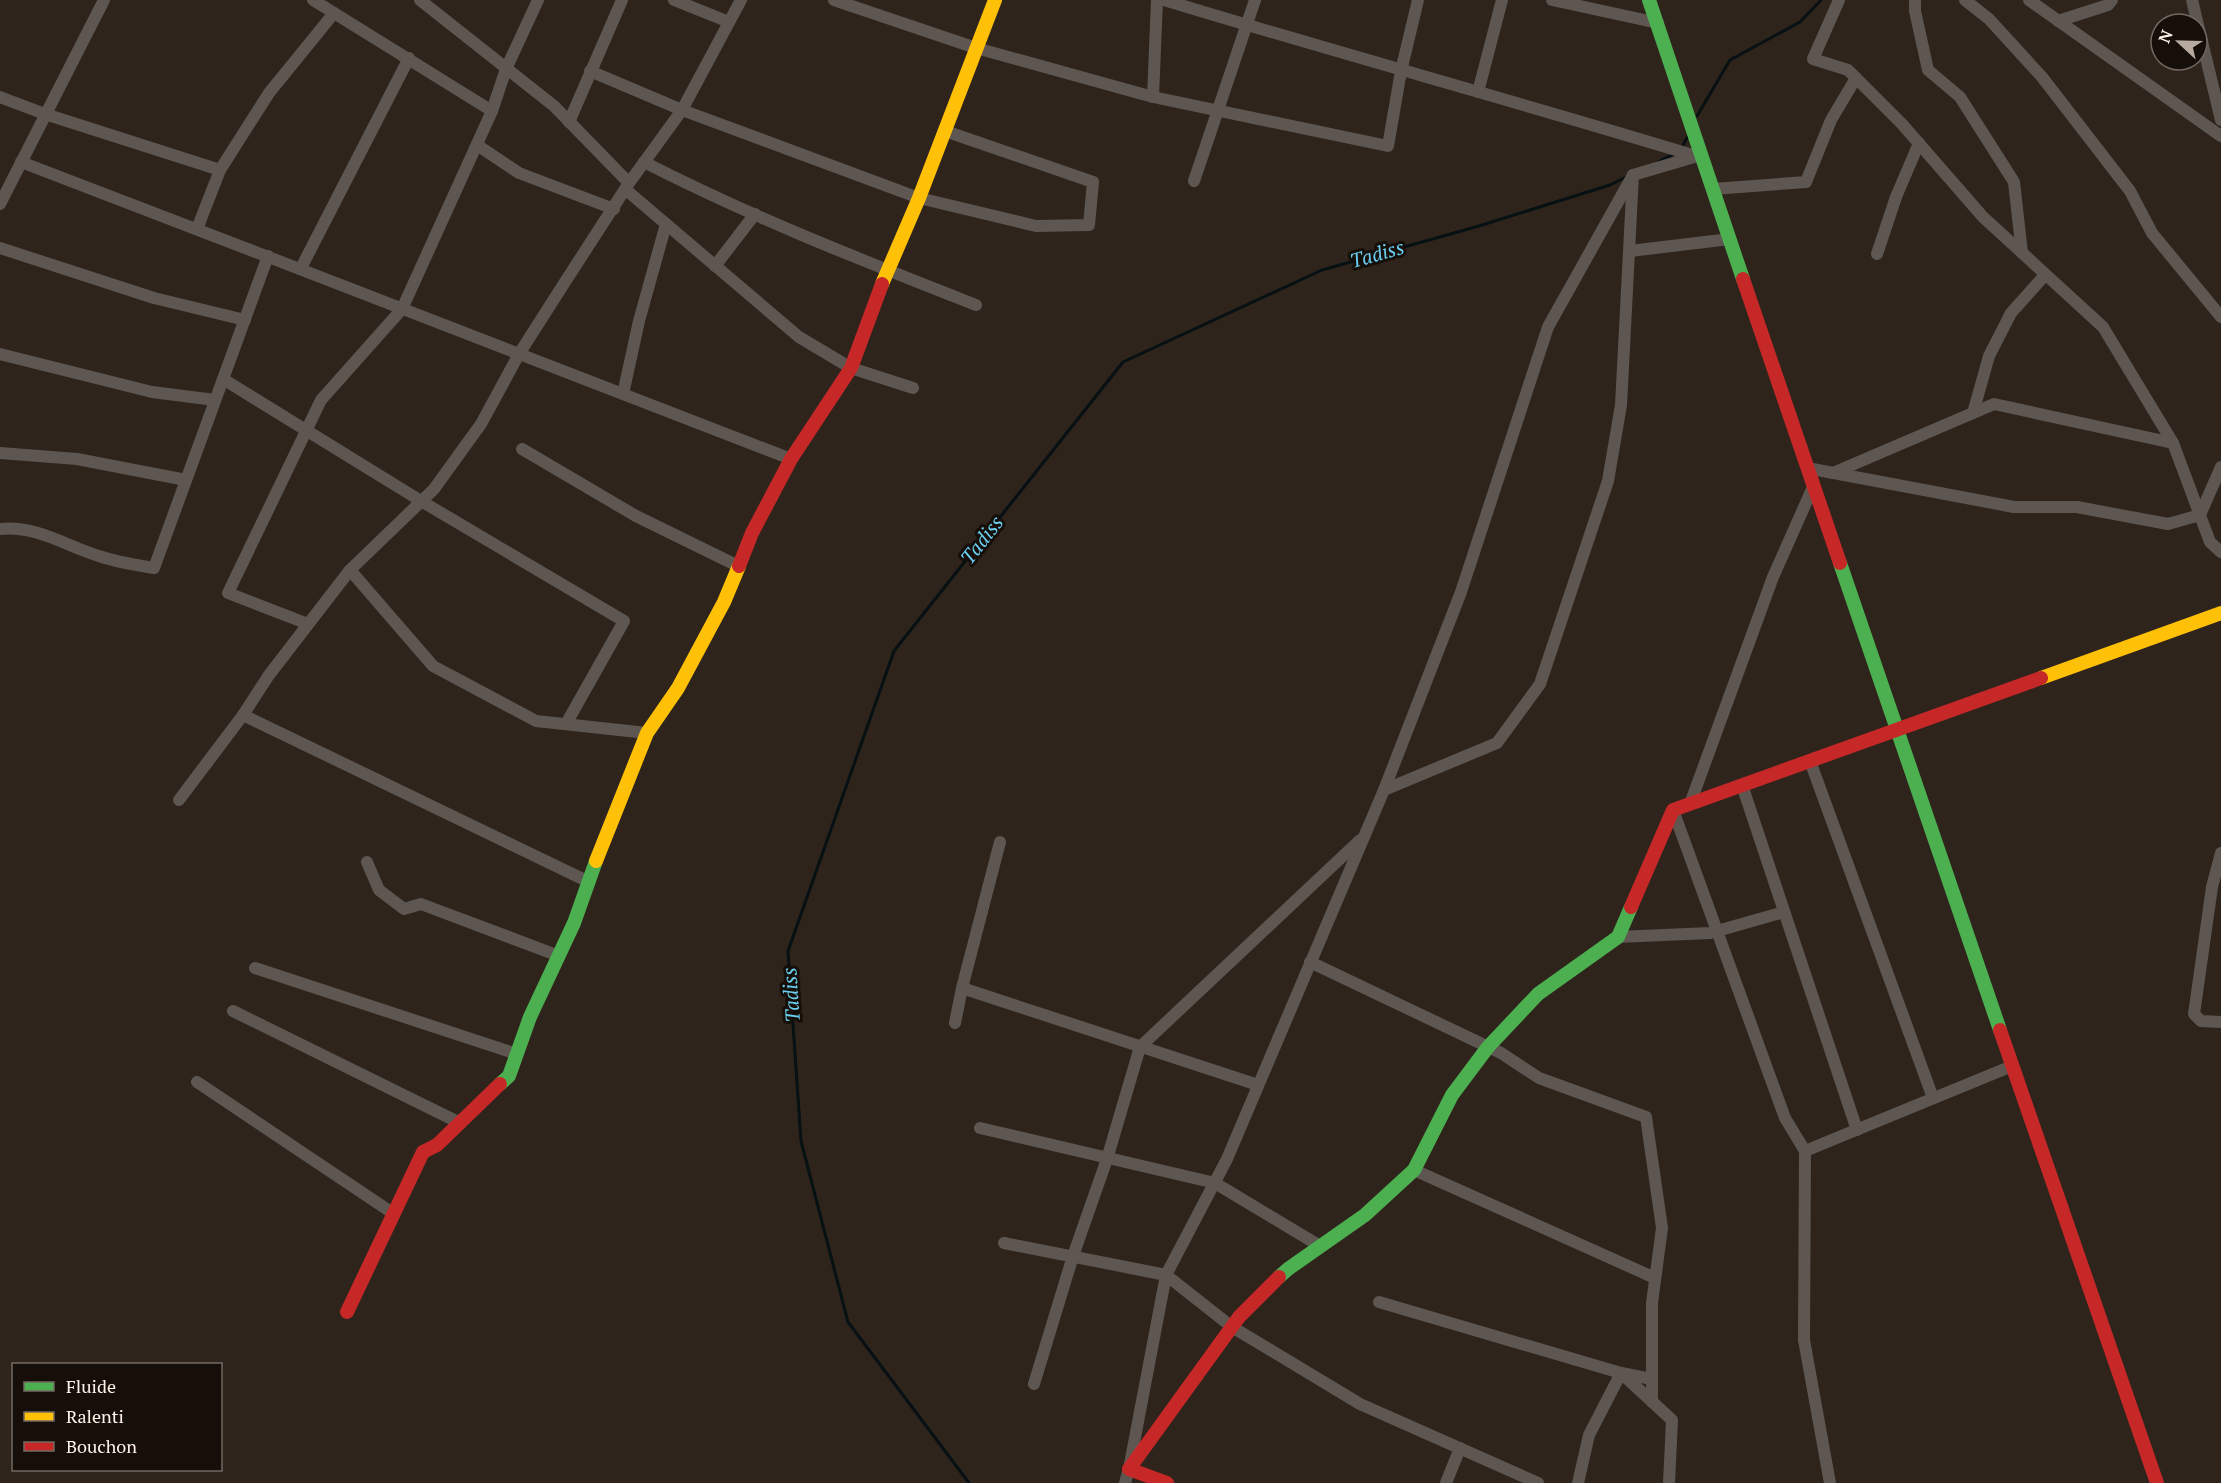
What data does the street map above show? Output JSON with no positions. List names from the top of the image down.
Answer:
{
  "water": ["Tadiss"],
  "legend": ["Fluide", "Ralenti", "Bouchon"],
  "north": "left"
}
